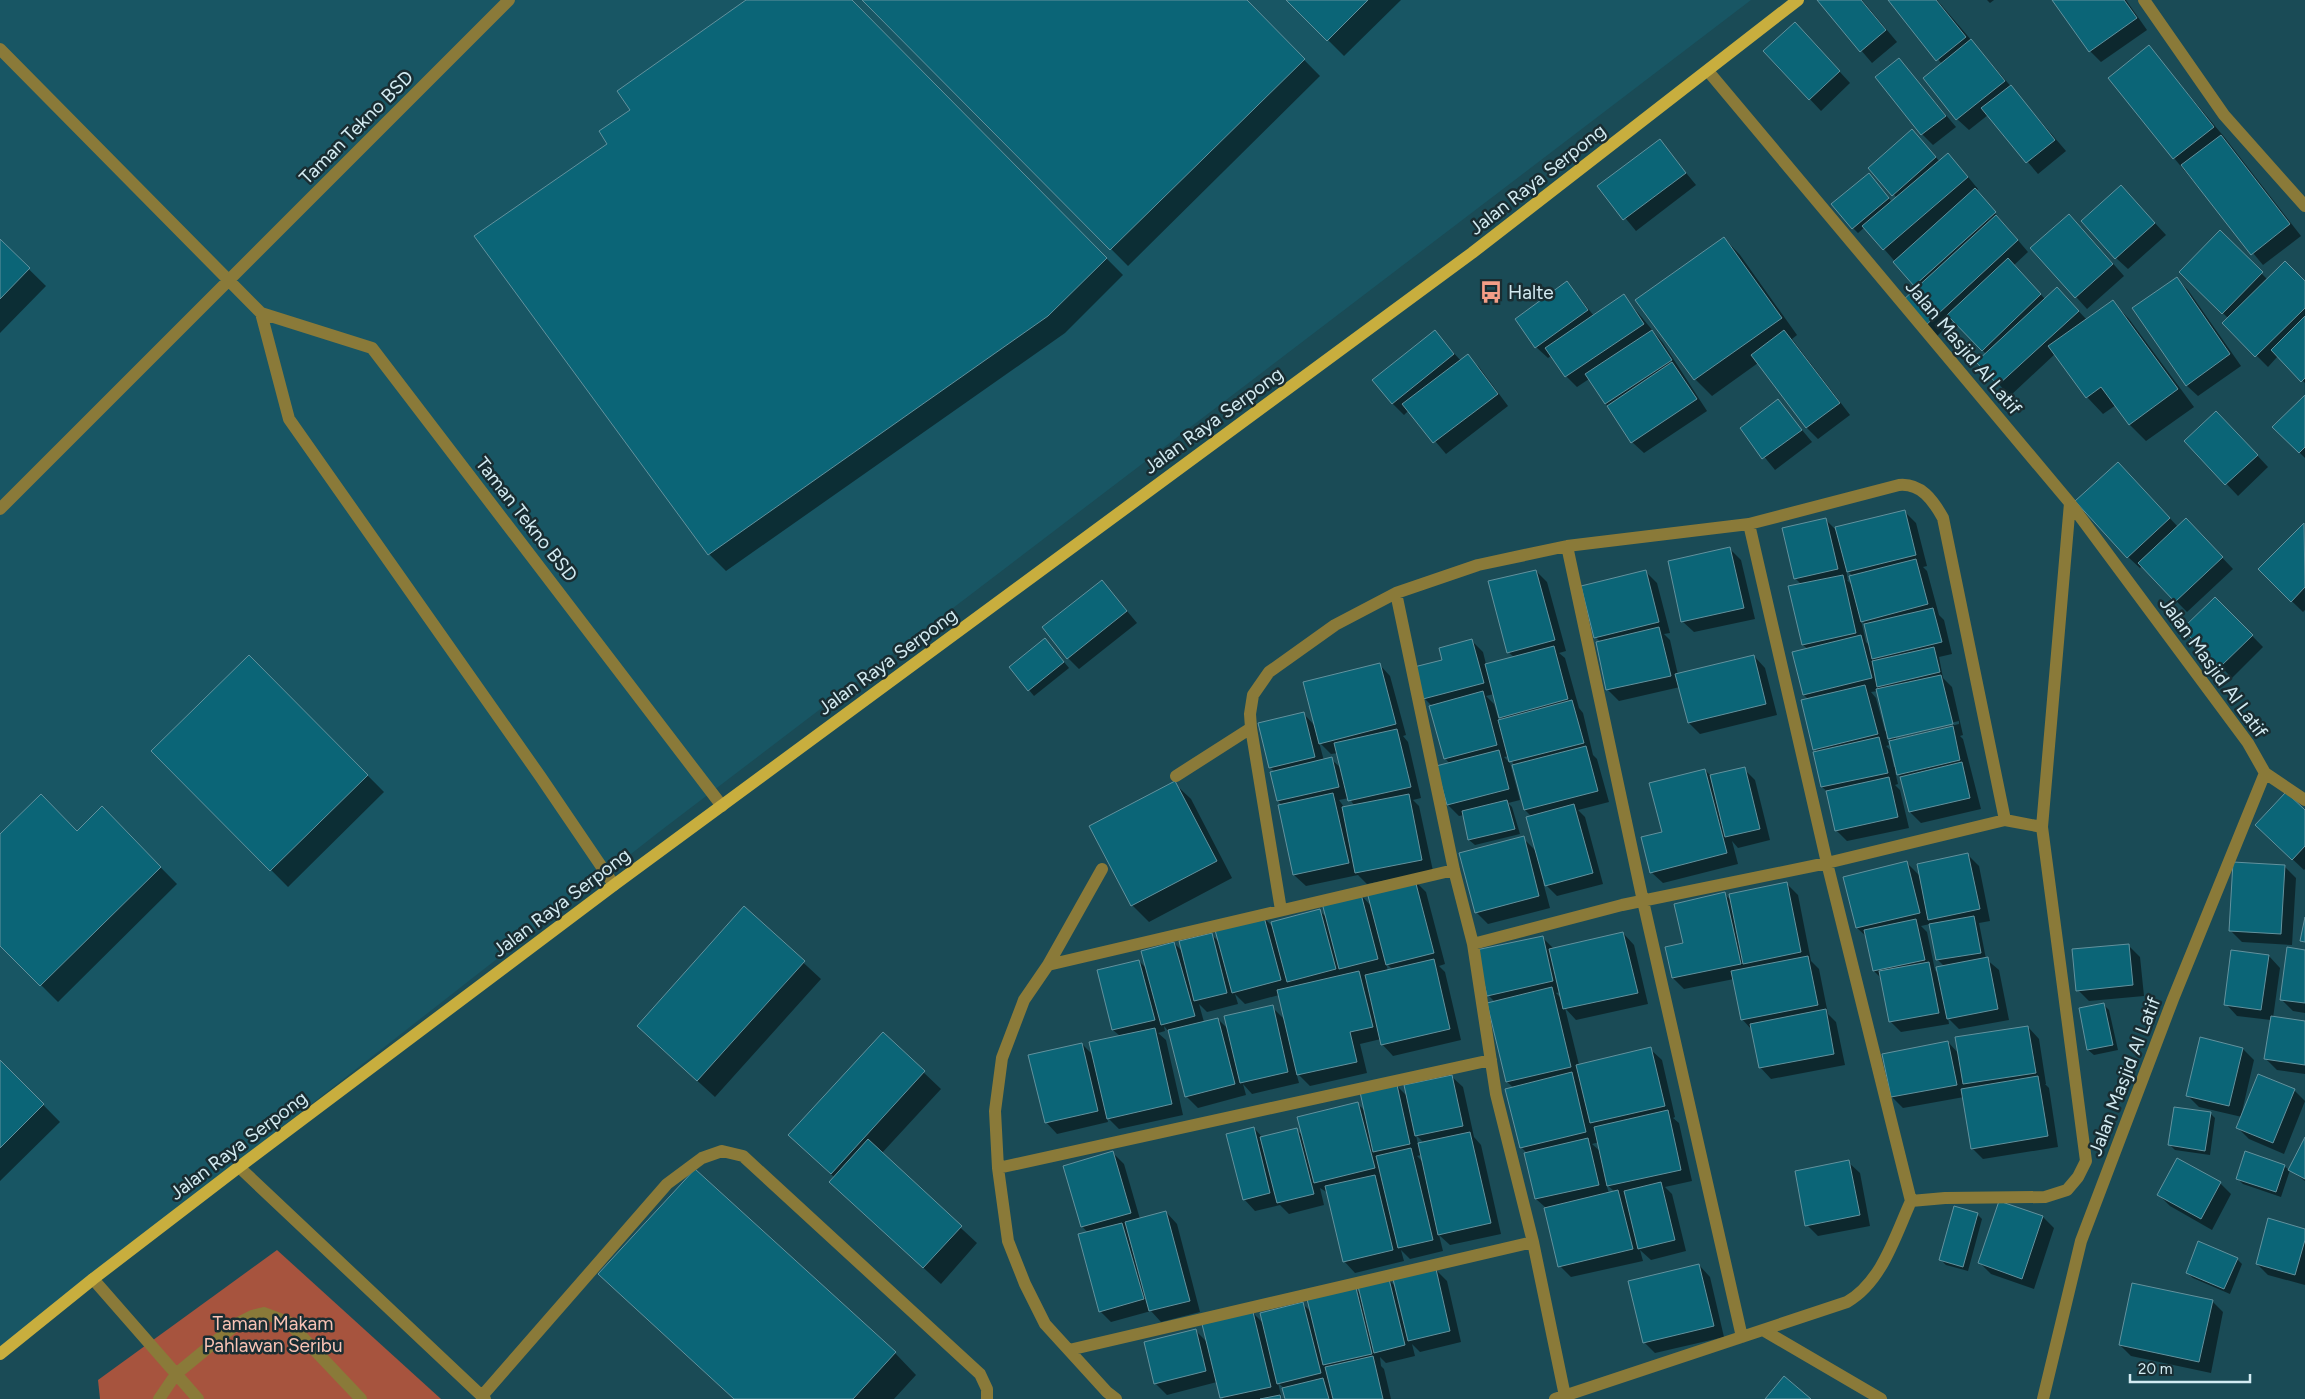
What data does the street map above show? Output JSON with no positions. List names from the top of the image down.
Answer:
{
  "streets": {
    "main road": ["Jalan Raya Serpong"],
    "street": ["Taman Tekno BSD", "Jalan Masjid Al Latif"]
  },
  "crossings": [
    ["Taman Tekno BSD", "Jalan Raya Serpong"],
    ["Jalan Raya Serpong", "Jalan Masjid Al Latif"]
  ],
  "parks": ["Taman Makam Pahlawan Seribu"],
  "places": {
    "bus stop": ["Halte"]
  },
  "scale_bar": "20 m"
}
